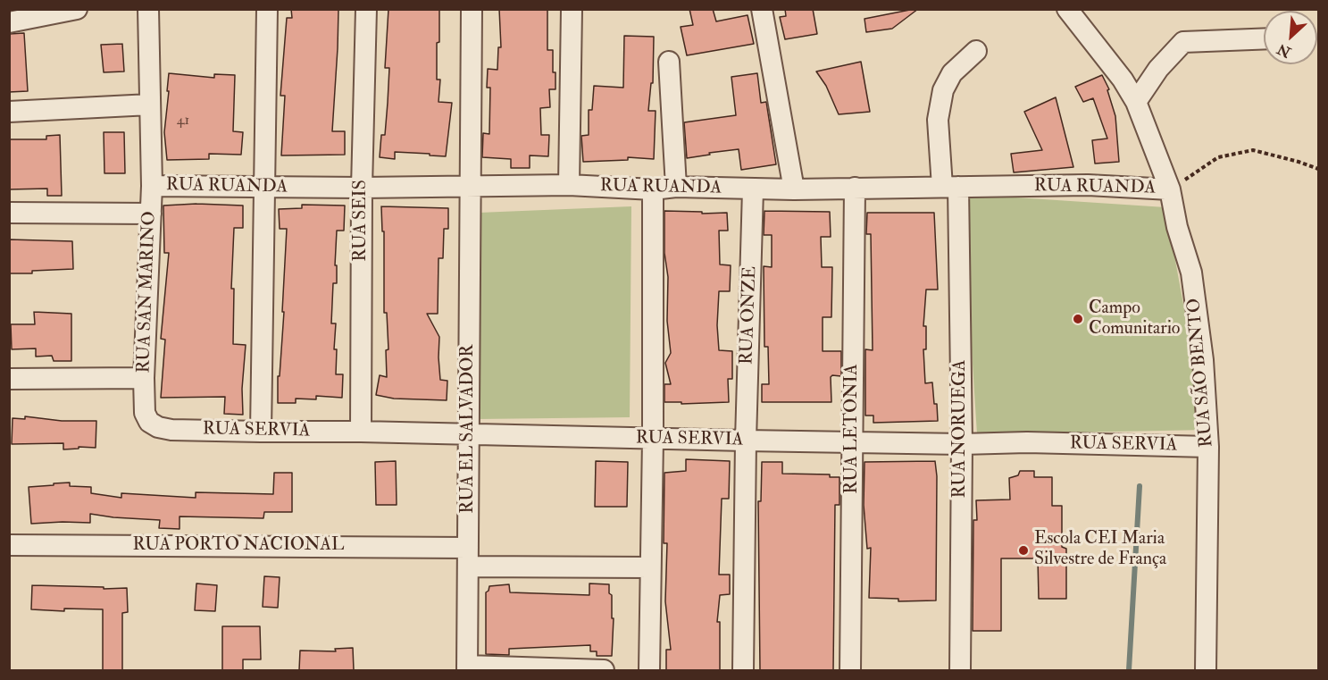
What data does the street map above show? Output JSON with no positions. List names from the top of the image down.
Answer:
{
  "streets": {
    "street": [
      "RUA RUANDA",
      "RUA SEIS",
      "RUA SAN MARINO",
      "RUA ONZE",
      "RUA SÃO BENTO",
      "RUA EL SALVADOR",
      "RUA LETONIA",
      "RUA NORUEGA",
      "RUA SERVIA",
      "RUA PORTO NACIONAL"
    ]
  },
  "crossings": [
    ["RUA RUANDA", "RUA SEIS"],
    ["RUA RUANDA", "RUA SAN MARINO"],
    ["RUA RUANDA", "RUA ONZE"],
    ["RUA RUANDA", "RUA SÃO BENTO"],
    ["RUA RUANDA", "RUA EL SALVADOR"],
    ["RUA RUANDA", "RUA LETONIA"],
    ["RUA RUANDA", "RUA NORUEGA"],
    ["RUA SEIS", "RUA SERVIA"],
    ["RUA SAN MARINO", "RUA SERVIA"],
    ["RUA ONZE", "RUA SERVIA"],
    ["RUA SÃO BENTO", "RUA SERVIA"],
    ["RUA EL SALVADOR", "RUA SERVIA"],
    ["RUA EL SALVADOR", "RUA PORTO NACIONAL"],
    ["RUA LETONIA", "RUA SERVIA"],
    ["RUA NORUEGA", "RUA SERVIA"]
  ],
  "places": ["Campo Comunitario", "Escola CEI Maria Silvestre de França"],
  "house_numbers": ["41"],
  "north": "bottom left"
}
